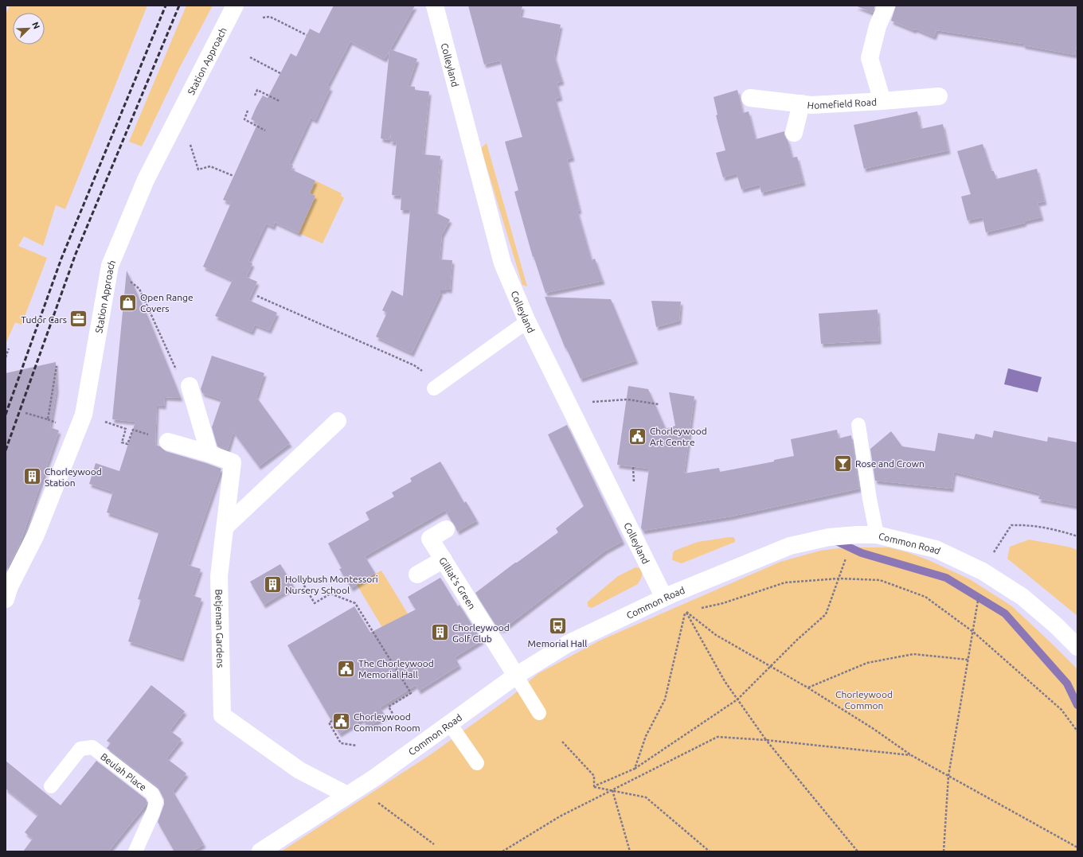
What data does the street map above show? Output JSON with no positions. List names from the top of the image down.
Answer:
{
  "streets": {
    "street": [
      "Station Approach",
      "Colleyland",
      "Homefield Road",
      "Common Road",
      "Gilliat's Green",
      "Betjeman Gardens"
    ],
    "lane": ["Beulah Place"]
  },
  "crossings": [
    ["Colleyland", "Common Road"],
    ["Common Road", "Gilliat's Green"],
    ["Common Road", "Betjeman Gardens"]
  ],
  "parks": ["Chorleywood Common"],
  "places": {
    "shop": ["Open Range Covers"],
    "office": ["Tudor Cars"],
    "public building": ["Chorleywood Art Centre", "The Chorleywood Memorial Hall", "Chorleywood Common Room"],
    "bar": ["Rose and Crown"],
    "building": ["Chorleywood Station", "Hollybush Montessori Nursery School", "Chorleywood Golf Club"],
    "bus stop": ["Memorial Hall"]
  },
  "north": "top right"
}
